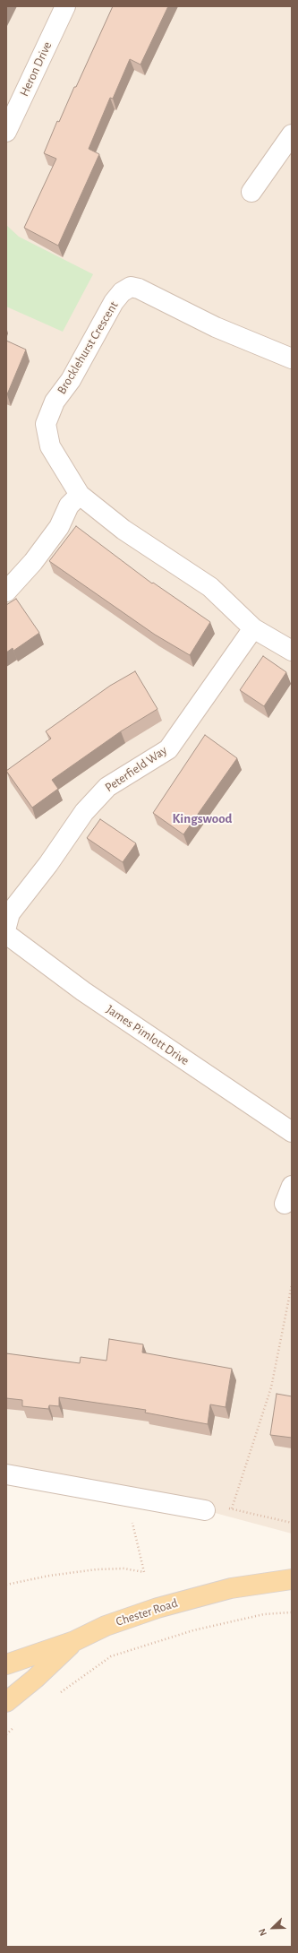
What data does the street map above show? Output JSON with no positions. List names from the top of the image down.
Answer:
{
  "streets": {
    "main road": ["Chester Road"],
    "street": [
      "Heron Drive",
      "Brocklehurst Crescent",
      "Peterfield Way",
      "James Pimlott Drive"
    ]
  },
  "crossings": [
    ["Brocklehurst Crescent", "Peterfield Way"]
  ],
  "districts": ["Kingswood"],
  "north": "bottom left"
}
